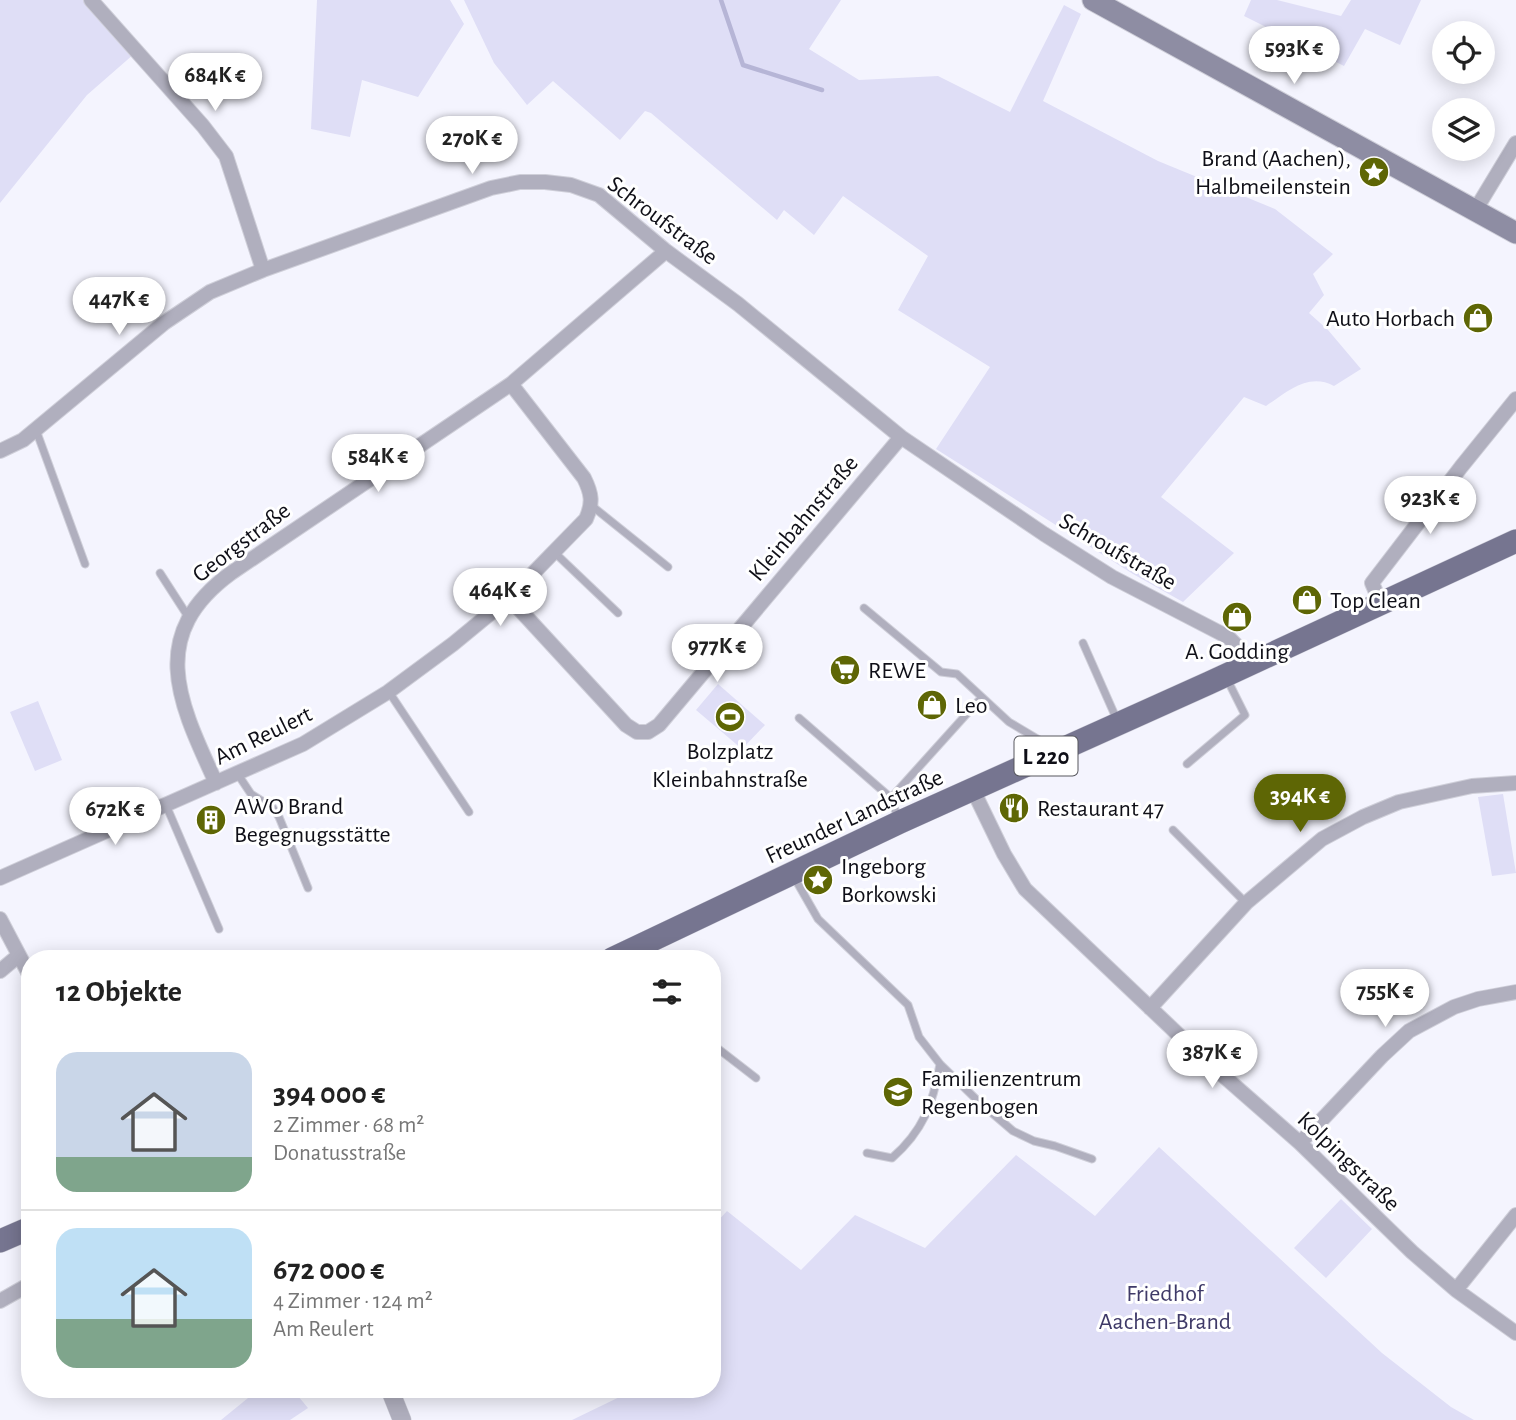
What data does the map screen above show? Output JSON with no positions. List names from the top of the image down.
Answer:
{
  "streets": {
    "main road": ["L 220", "Freunder Landstraße"],
    "street": [
      "Schroufstraße",
      "Kleinbahnstraße",
      "Georgstraße",
      "Am Reulert",
      "Kolpingstraße"
    ]
  },
  "crossings": [
    ["Schroufstraße", "Kleinbahnstraße"],
    ["Schroufstraße", "Georgstraße"],
    ["Schroufstraße", "Freunder Landstraße"],
    ["Kleinbahnstraße", "Am Reulert"],
    ["Georgstraße", "Am Reulert"],
    ["Freunder Landstraße", "Kolpingstraße"]
  ],
  "parks": ["Friedhof Aachen-Brand"],
  "places": {
    "place": ["Brand (Aachen), Halbmeilenstein", "Ingeborg Borkowski"],
    "shop": [
      "Auto Horbach",
      "Top Clean",
      "A. Godding",
      "Leo"
    ],
    "supermarket": ["REWE"],
    "sports": ["Bolzplatz Kleinbahnstraße"],
    "restaurant": ["Restaurant 47"],
    "building": ["AWO Brand Begegnugsstätte"],
    "school or university": ["Familienzentrum Regenbogen"]
  },
  "page": {
    "price": [
      "593K €",
      "684K €",
      "270K €",
      "447K €",
      "584K €",
      "923K €",
      "464K €",
      "977K €",
      "394K €",
      "672K €",
      "755K €",
      "387K €"
    ],
    "heading": "12 Objekte",
    "list": [
      {
        "name": "394 000 €",
        "note": "2 Zimmer · 68 m² · Donatusstraße"
      },
      {
        "name": "672 000 €",
        "note": "4 Zimmer · 124 m² · Am Reulert"
      }
    ]
  }
}
